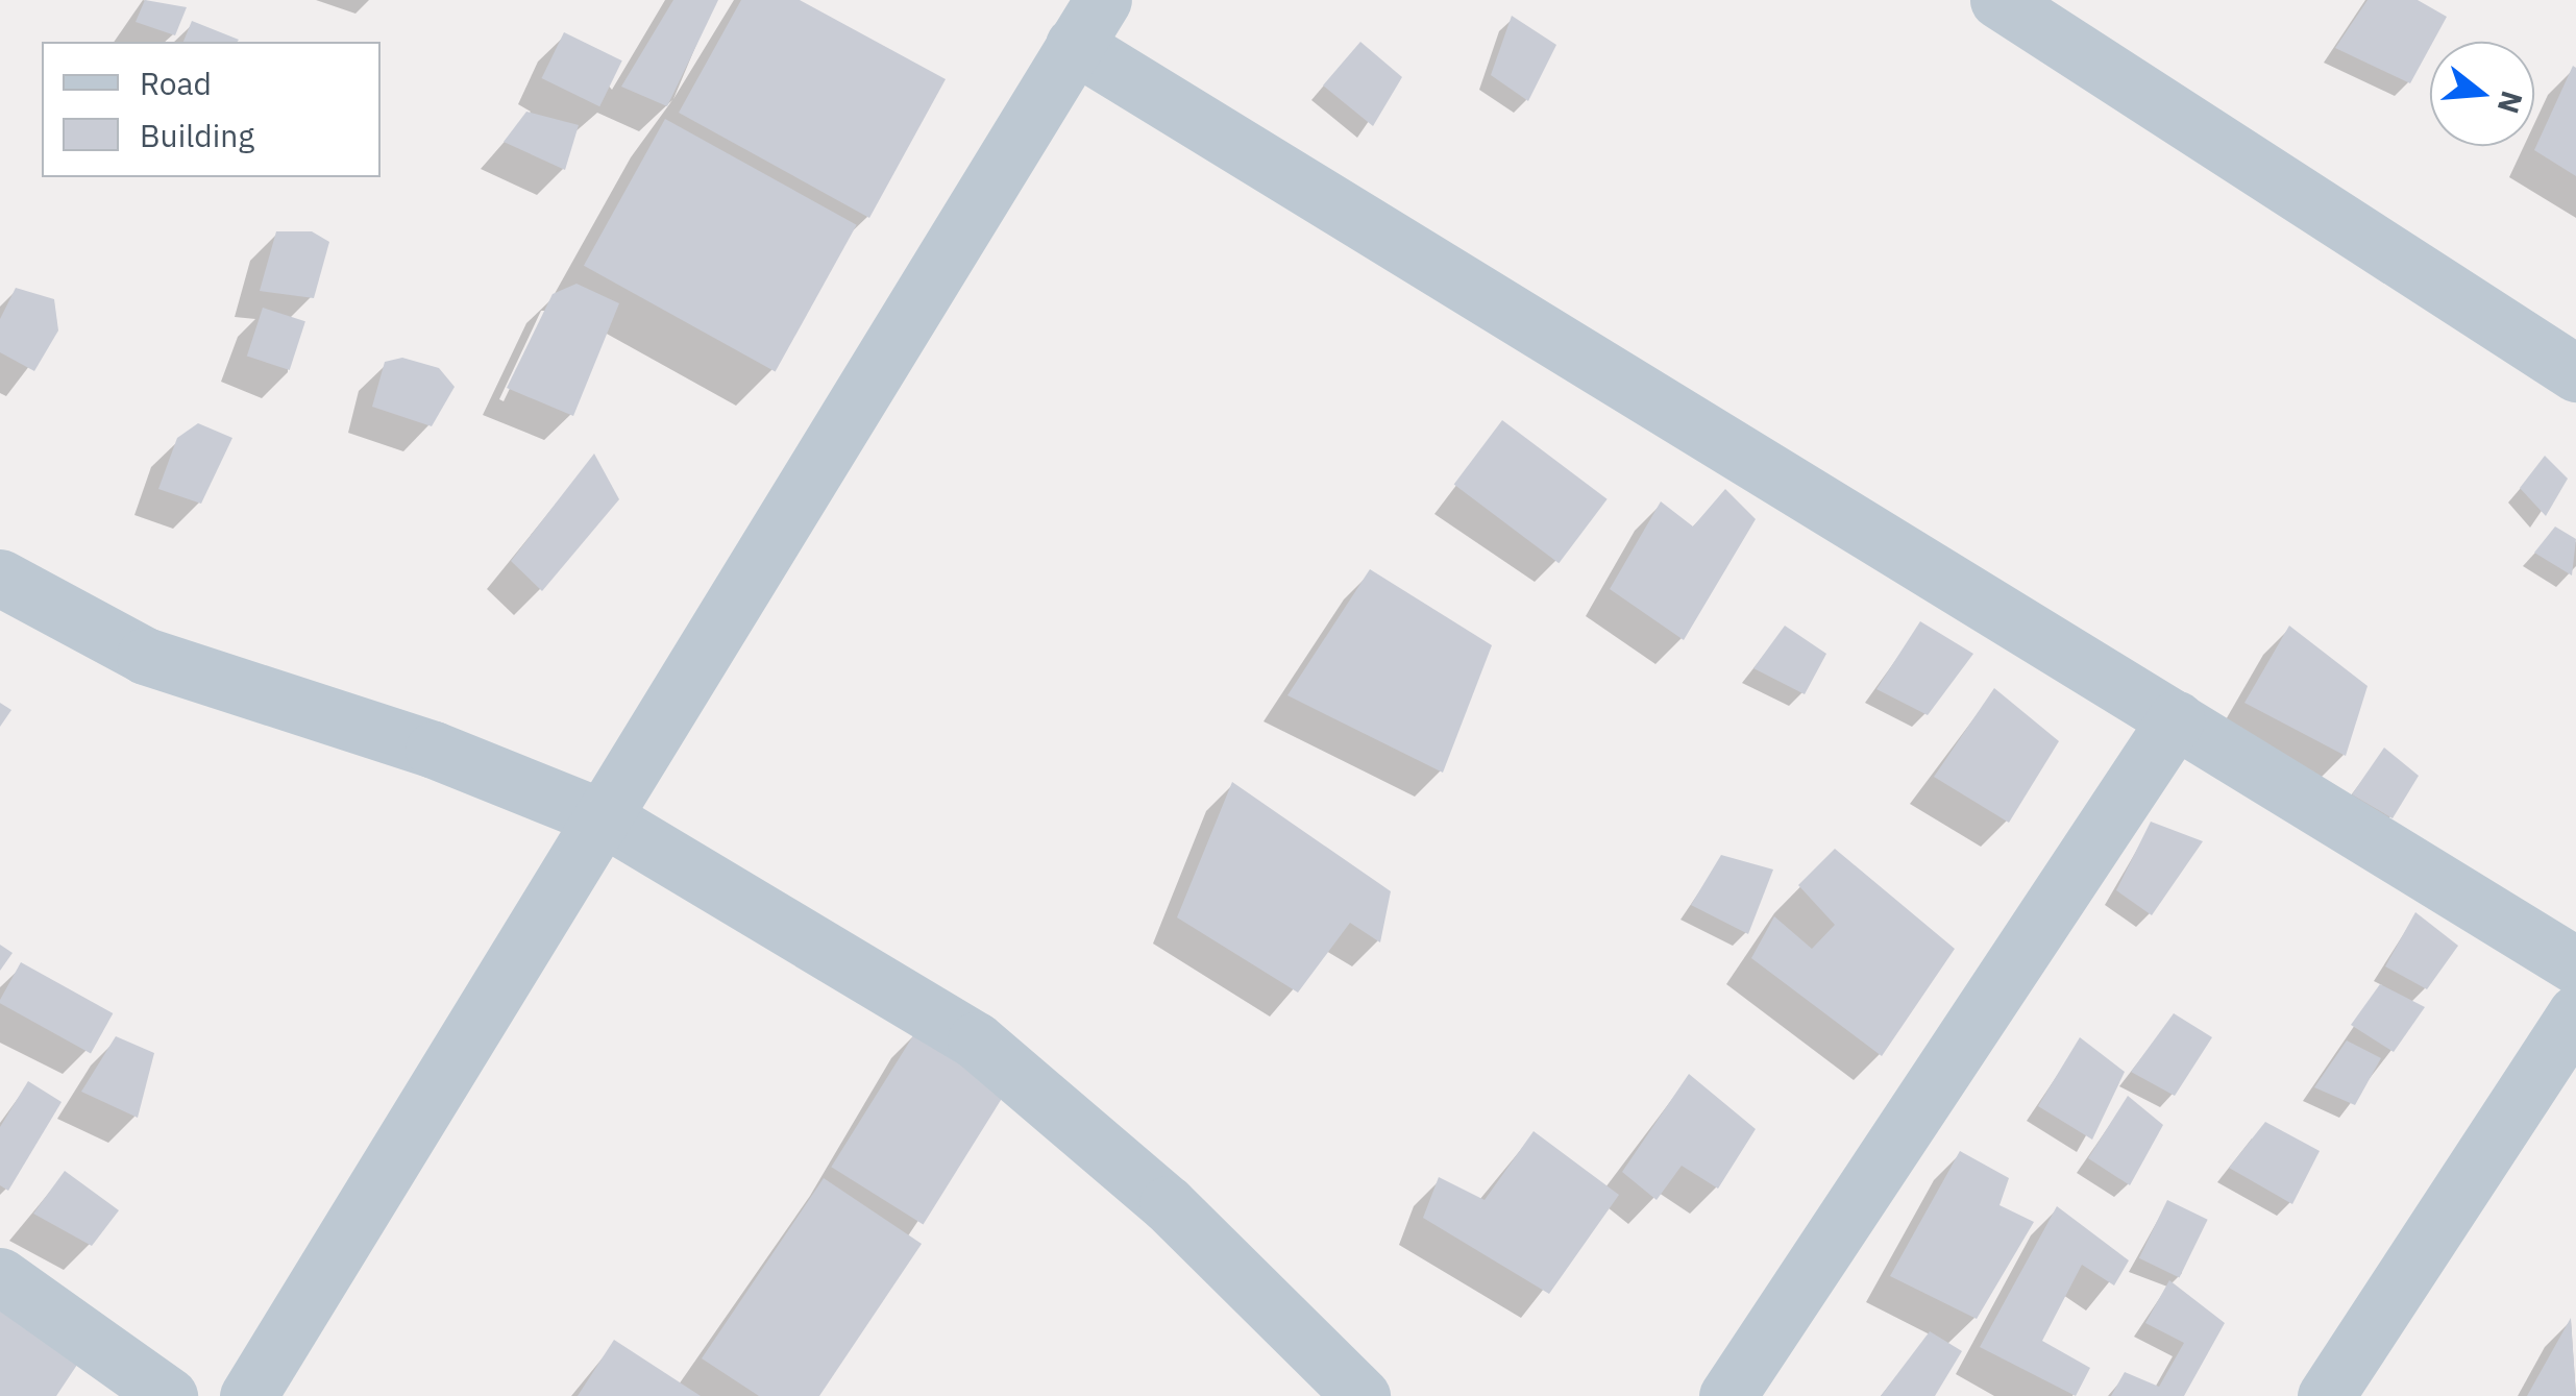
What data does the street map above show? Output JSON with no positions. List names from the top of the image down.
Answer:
{
  "legend": ["Road", "Building"],
  "north": "right"
}
